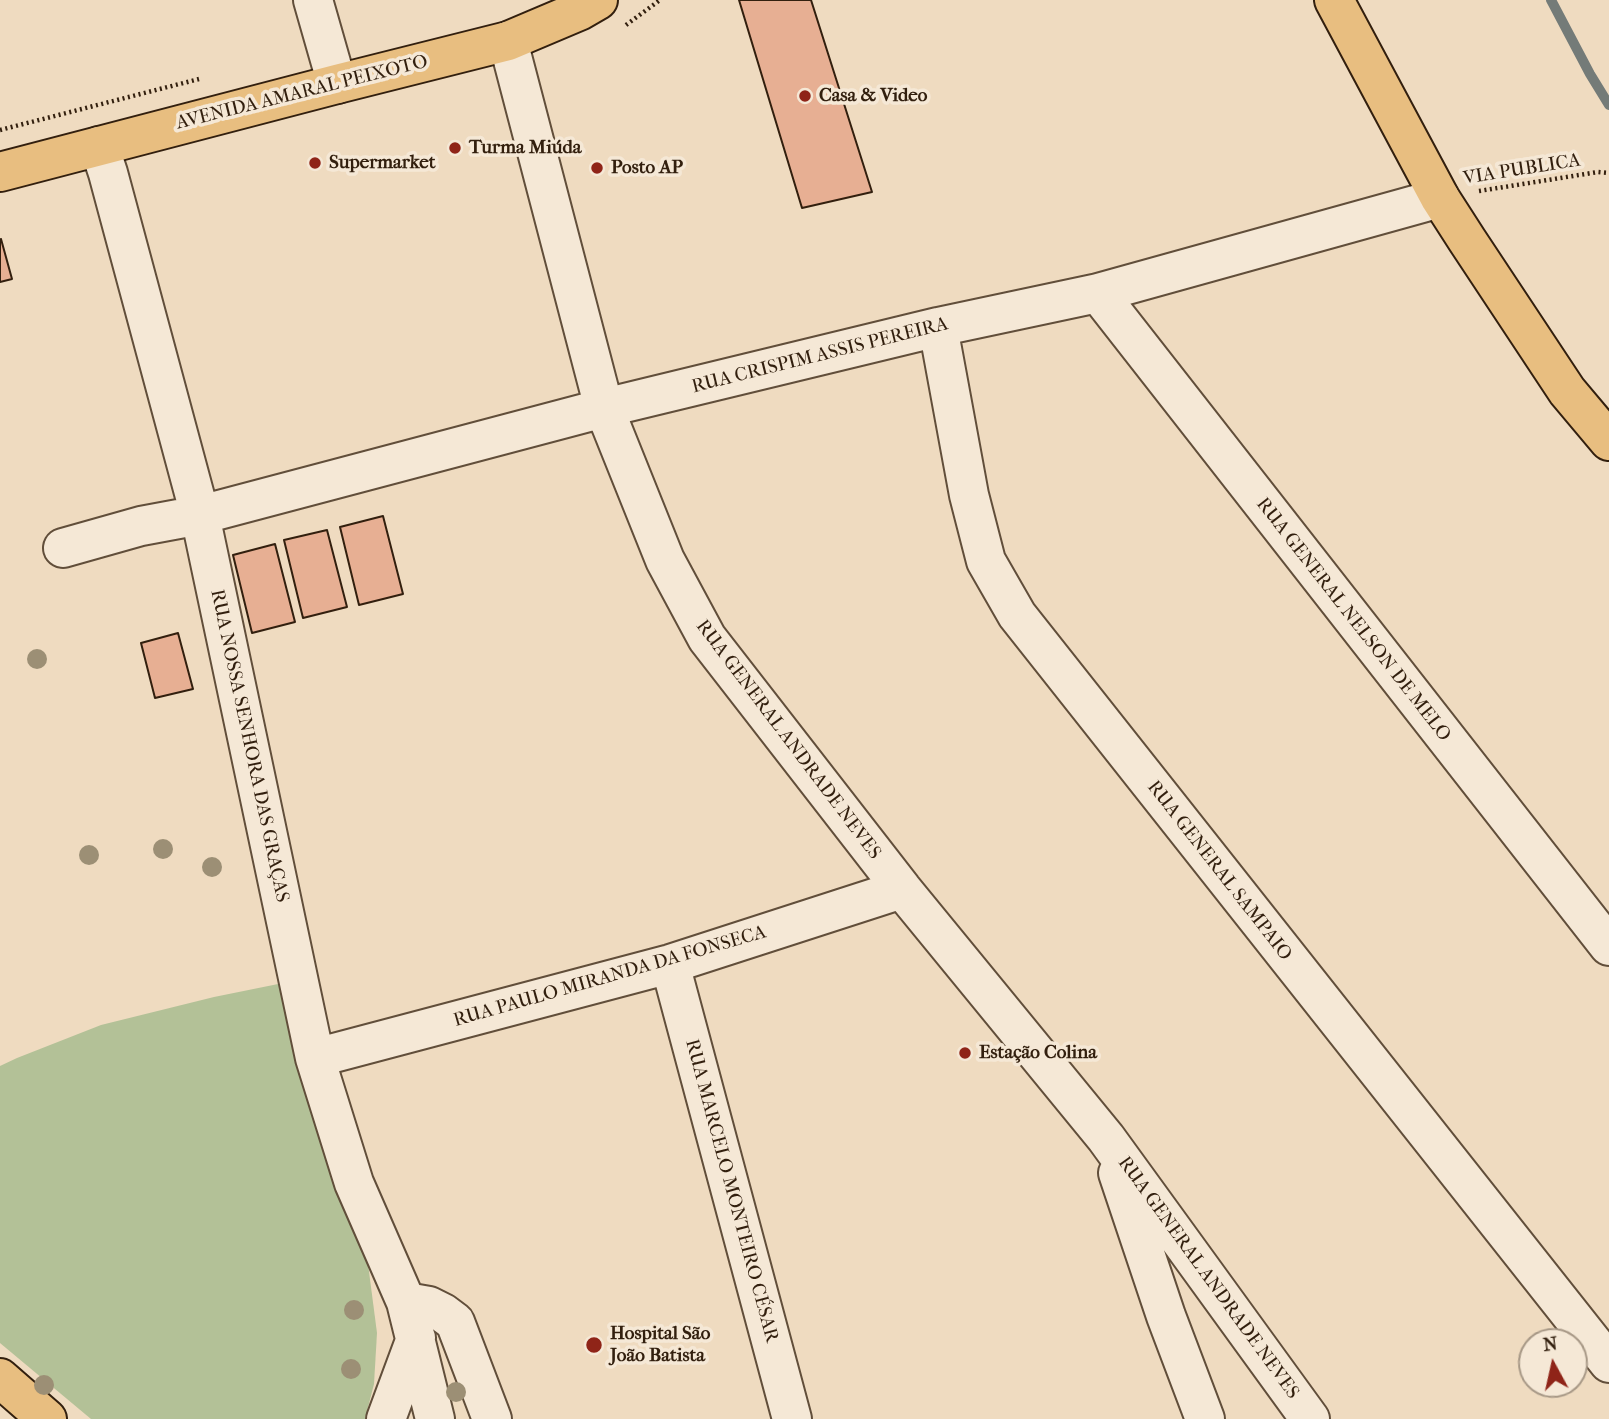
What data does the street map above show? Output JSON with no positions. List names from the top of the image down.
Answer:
{
  "streets": {
    "main road": ["AVENIDA AMARAL PEIXOTO"],
    "street": [
      "RUA CRISPIM ASSIS PEREIRA",
      "RUA GENERAL NELSON DE MELO",
      "RUA GENERAL ANDRADE NEVES",
      "RUA NOSSA SENHORA DAS GRAÇAS",
      "RUA GENERAL SAMPAIO",
      "RUA PAULO MIRANDA DA FONSECA",
      "RUA MARCELO MONTEIRO CÉSAR"
    ],
    "path": ["VIA PUBLICA"]
  },
  "crossings": [
    ["AVENIDA AMARAL PEIXOTO", "RUA GENERAL ANDRADE NEVES"],
    ["AVENIDA AMARAL PEIXOTO", "RUA NOSSA SENHORA DAS GRAÇAS"],
    ["VIA PUBLICA", "RUA CRISPIM ASSIS PEREIRA"],
    ["RUA CRISPIM ASSIS PEREIRA", "RUA GENERAL NELSON DE MELO"],
    ["RUA CRISPIM ASSIS PEREIRA", "RUA GENERAL ANDRADE NEVES"],
    ["RUA CRISPIM ASSIS PEREIRA", "RUA NOSSA SENHORA DAS GRAÇAS"],
    ["RUA CRISPIM ASSIS PEREIRA", "RUA GENERAL SAMPAIO"],
    ["RUA GENERAL ANDRADE NEVES", "RUA PAULO MIRANDA DA FONSECA"],
    ["RUA NOSSA SENHORA DAS GRAÇAS", "RUA PAULO MIRANDA DA FONSECA"],
    ["RUA PAULO MIRANDA DA FONSECA", "RUA MARCELO MONTEIRO CÉSAR"]
  ],
  "places": [
    "Casa & Video",
    "Turma Miúda",
    "Supermarket",
    "Posto AP",
    "Estação Colina",
    "Hospital São João Batista"
  ],
  "north": "top"
}
